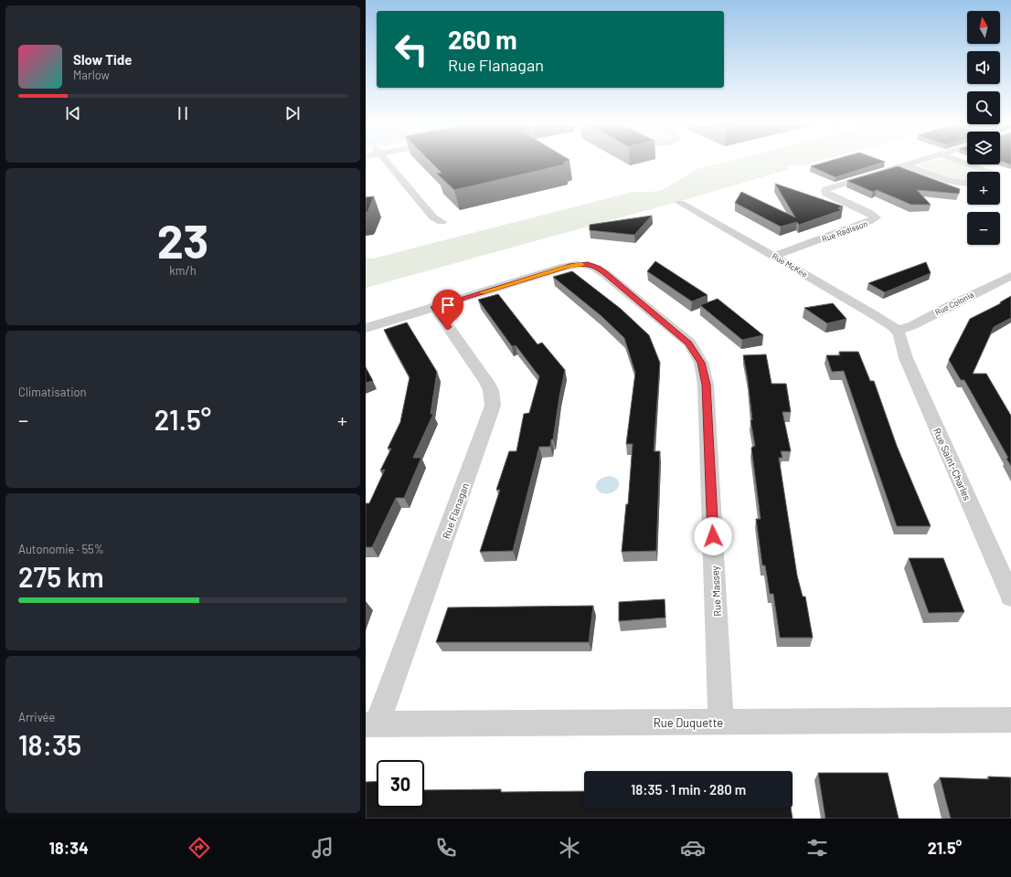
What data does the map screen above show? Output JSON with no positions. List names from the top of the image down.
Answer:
{
  "streets": {
    "street": [
      "Rue Radisson",
      "Rue McKee",
      "Rue Colonia",
      "Rue Saint-Charles",
      "Rue Flanagan",
      "Rue Massey",
      "Rue Duquette"
    ]
  },
  "crossings": [
    ["Rue Radisson", "Rue McKee"],
    ["Rue McKee", "Rue Colonia"],
    ["Rue McKee", "Rue Saint-Charles"],
    ["Rue Colonia", "Rue Saint-Charles"],
    ["Rue Flanagan", "Rue Massey"],
    ["Rue Flanagan", "Rue Duquette"],
    ["Rue Massey", "Rue Duquette"]
  ],
  "north": "top",
  "page": {
    "map_buttons": ["+", "−"],
    "turn": ["260 m", "Rue Flanagan"],
    "song": ["Slow Tide", "Marlow"],
    "tile": [
      ["23", "km/h"],
      "Climatisation",
      ["Autonomie · 55%", "275 km"],
      ["Arrivée", "18:35"]
    ],
    "heat": ["−", "21.5°", "+"],
    "limit": "30",
    "trip": "18:35 · 1 min · 280 m",
    "tabs": ["18:34", "21.5°"]
  }
}
